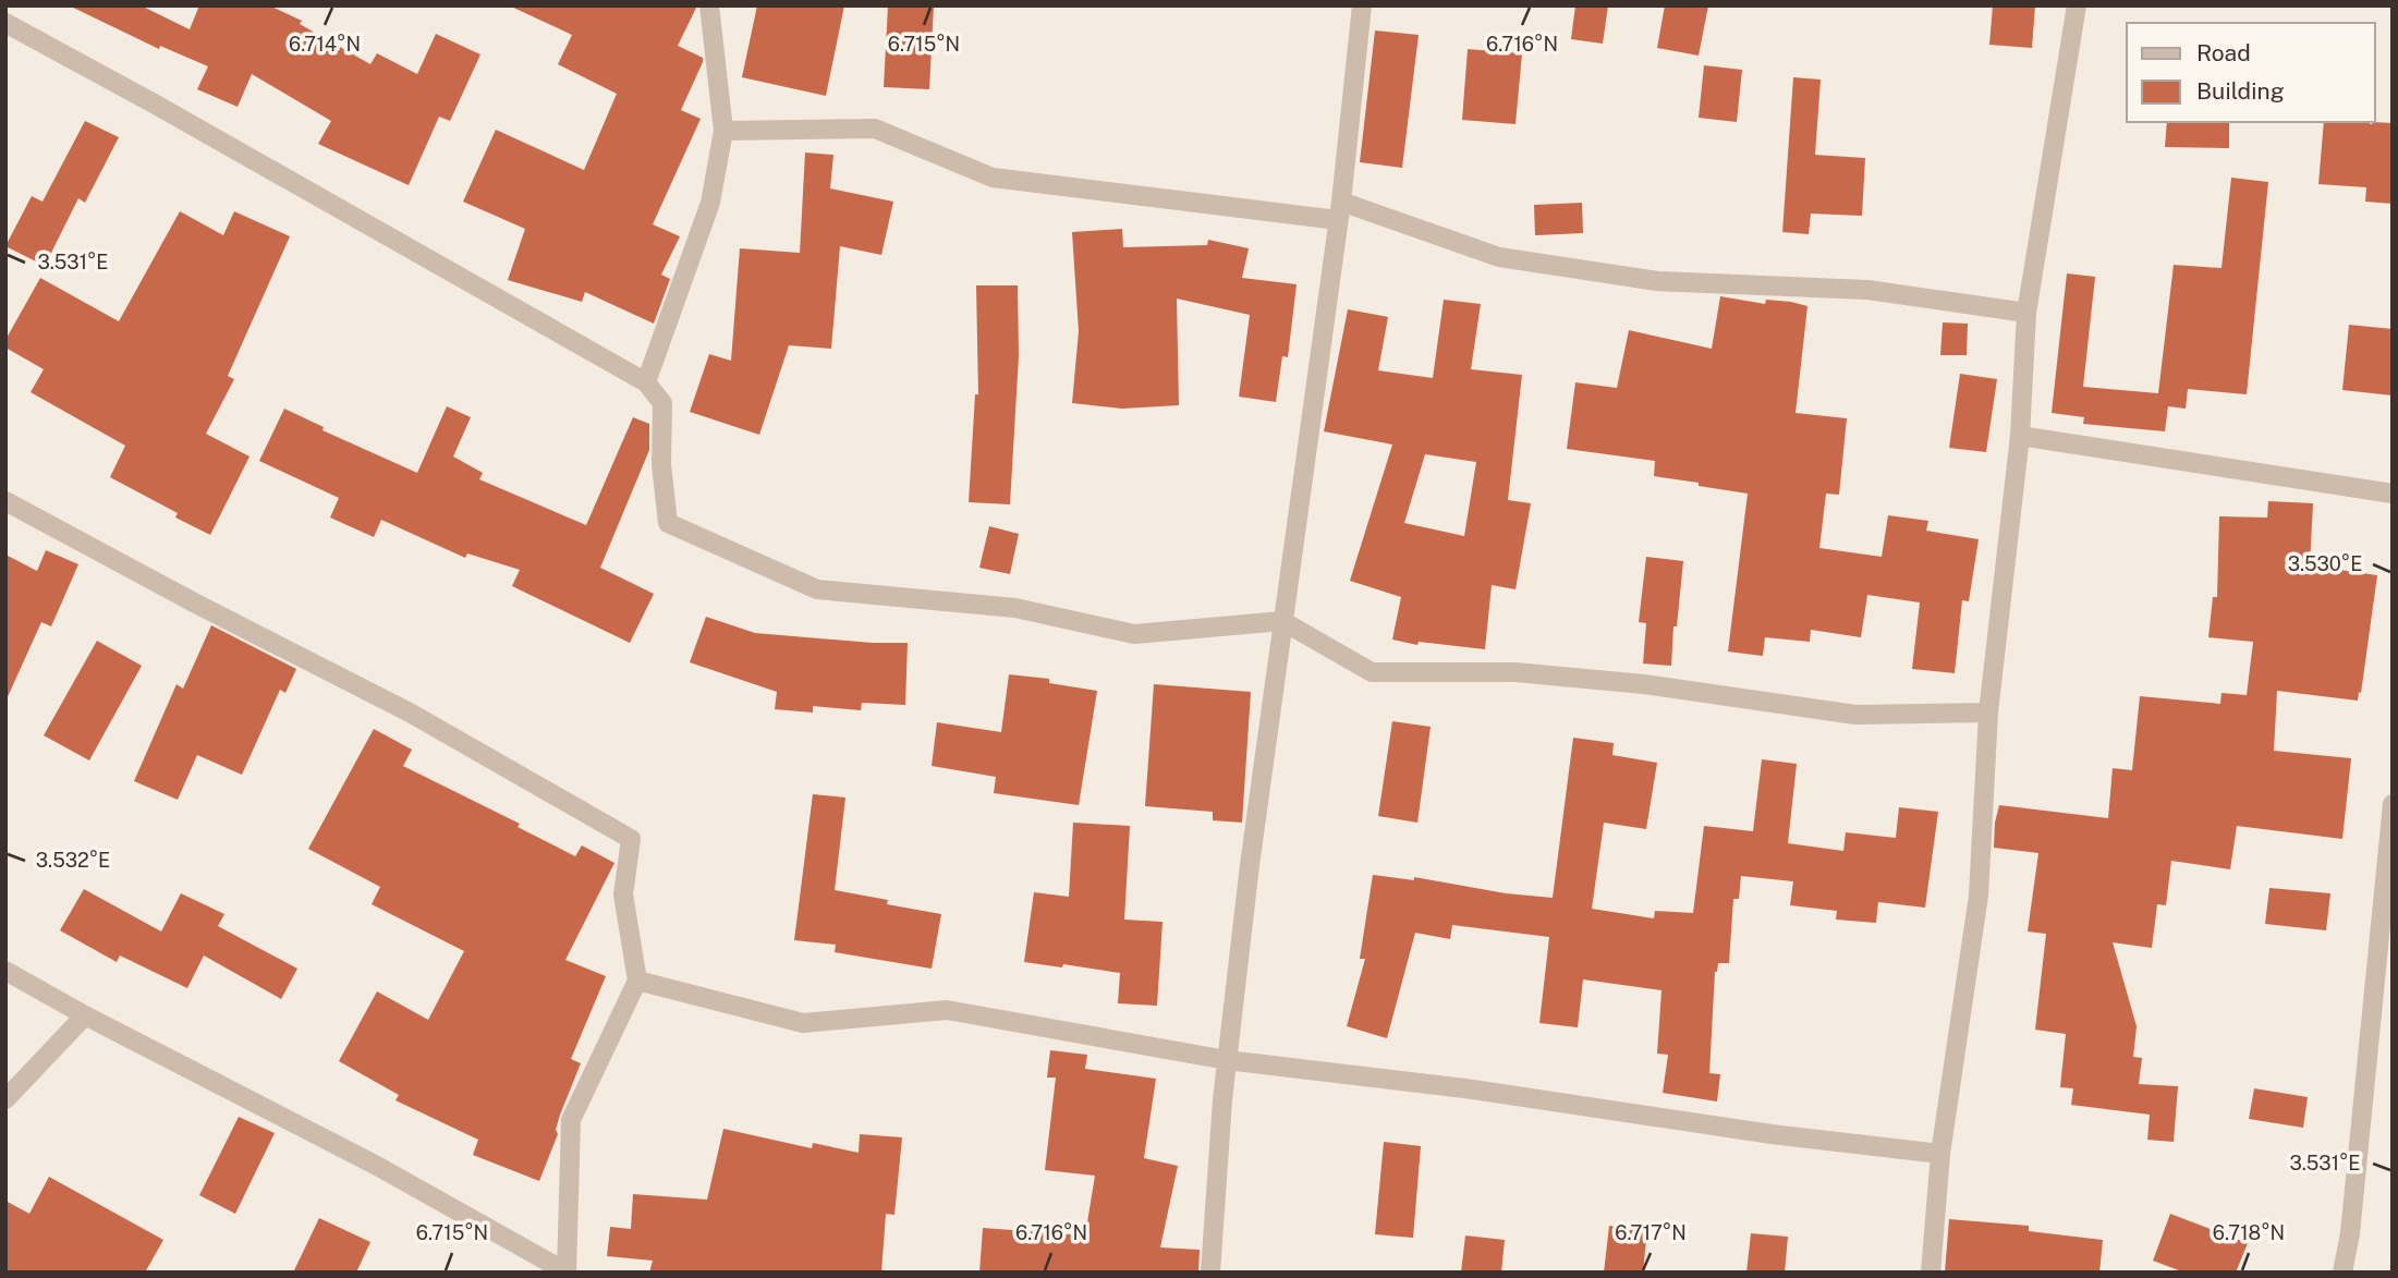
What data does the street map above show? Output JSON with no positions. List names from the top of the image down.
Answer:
{
  "legend": ["Road", "Building"],
  "coordinates": [
    "6.714°N",
    "6.715°N",
    "6.716°N",
    "3.531°E",
    "3.530°E",
    "3.532°E",
    "6.717°N",
    "6.718°N"
  ]
}
